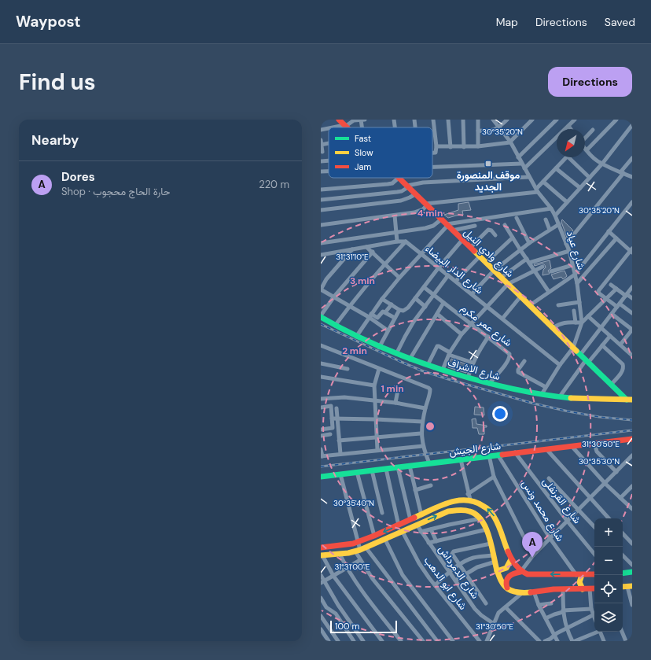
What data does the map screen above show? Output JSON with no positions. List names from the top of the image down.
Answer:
{
  "streets": {
    "street": [
      "شارع عياد",
      "شارع وادي النيل",
      "شارع الدار البيضاء",
      "شارع عمر مكرم",
      "شارع الاشراف",
      "شارع الجيش",
      "شارع القرنفلى",
      "شارع محمد ونس",
      "شارع الدمرداش",
      "شارع ابو الدهب"
    ]
  },
  "crossings": [
    ["شارع عياد", "شارع وادي النيل"],
    ["شارع عياد", "شارع الدار البيضاء"],
    ["شارع عياد", "شارع الاشراف"],
    ["شارع وادي النيل", "شارع الاشراف"],
    ["شارع عمر مكرم", "شارع الاشراف"],
    ["شارع الجيش", "شارع القرنفلى"],
    ["شارع الجيش", "شارع محمد ونس"]
  ],
  "places": {
    "transit": ["موقف المنصورة الجديد"]
  },
  "legend": ["Fast", "Slow", "Jam"],
  "scale_bar": "100 m",
  "north": "bottom left",
  "page": {
    "header": "Waypost",
    "nav": ["Map", "Directions", "Saved"],
    "buttons": "Directions",
    "title": "Find us",
    "heading": "Nearby",
    "list": [
      {
        "mark": "A",
        "name": "Dores",
        "note": "Shop · حارة الحاج محجوب",
        "value": "220 m"
      }
    ],
    "map_buttons": ["+", "−"],
    "pins": "A",
    "scale": "100 m"
  },
  "coordinates": [
    "30°35'20\"N",
    "31°31'10\"E",
    "31°30'50\"E",
    "30°35'30\"N",
    "30°35'40\"N",
    "31°31'00\"E"
  ],
  "rings": [
    "4 min",
    "3 min",
    "2 min",
    "1 min"
  ]
}
